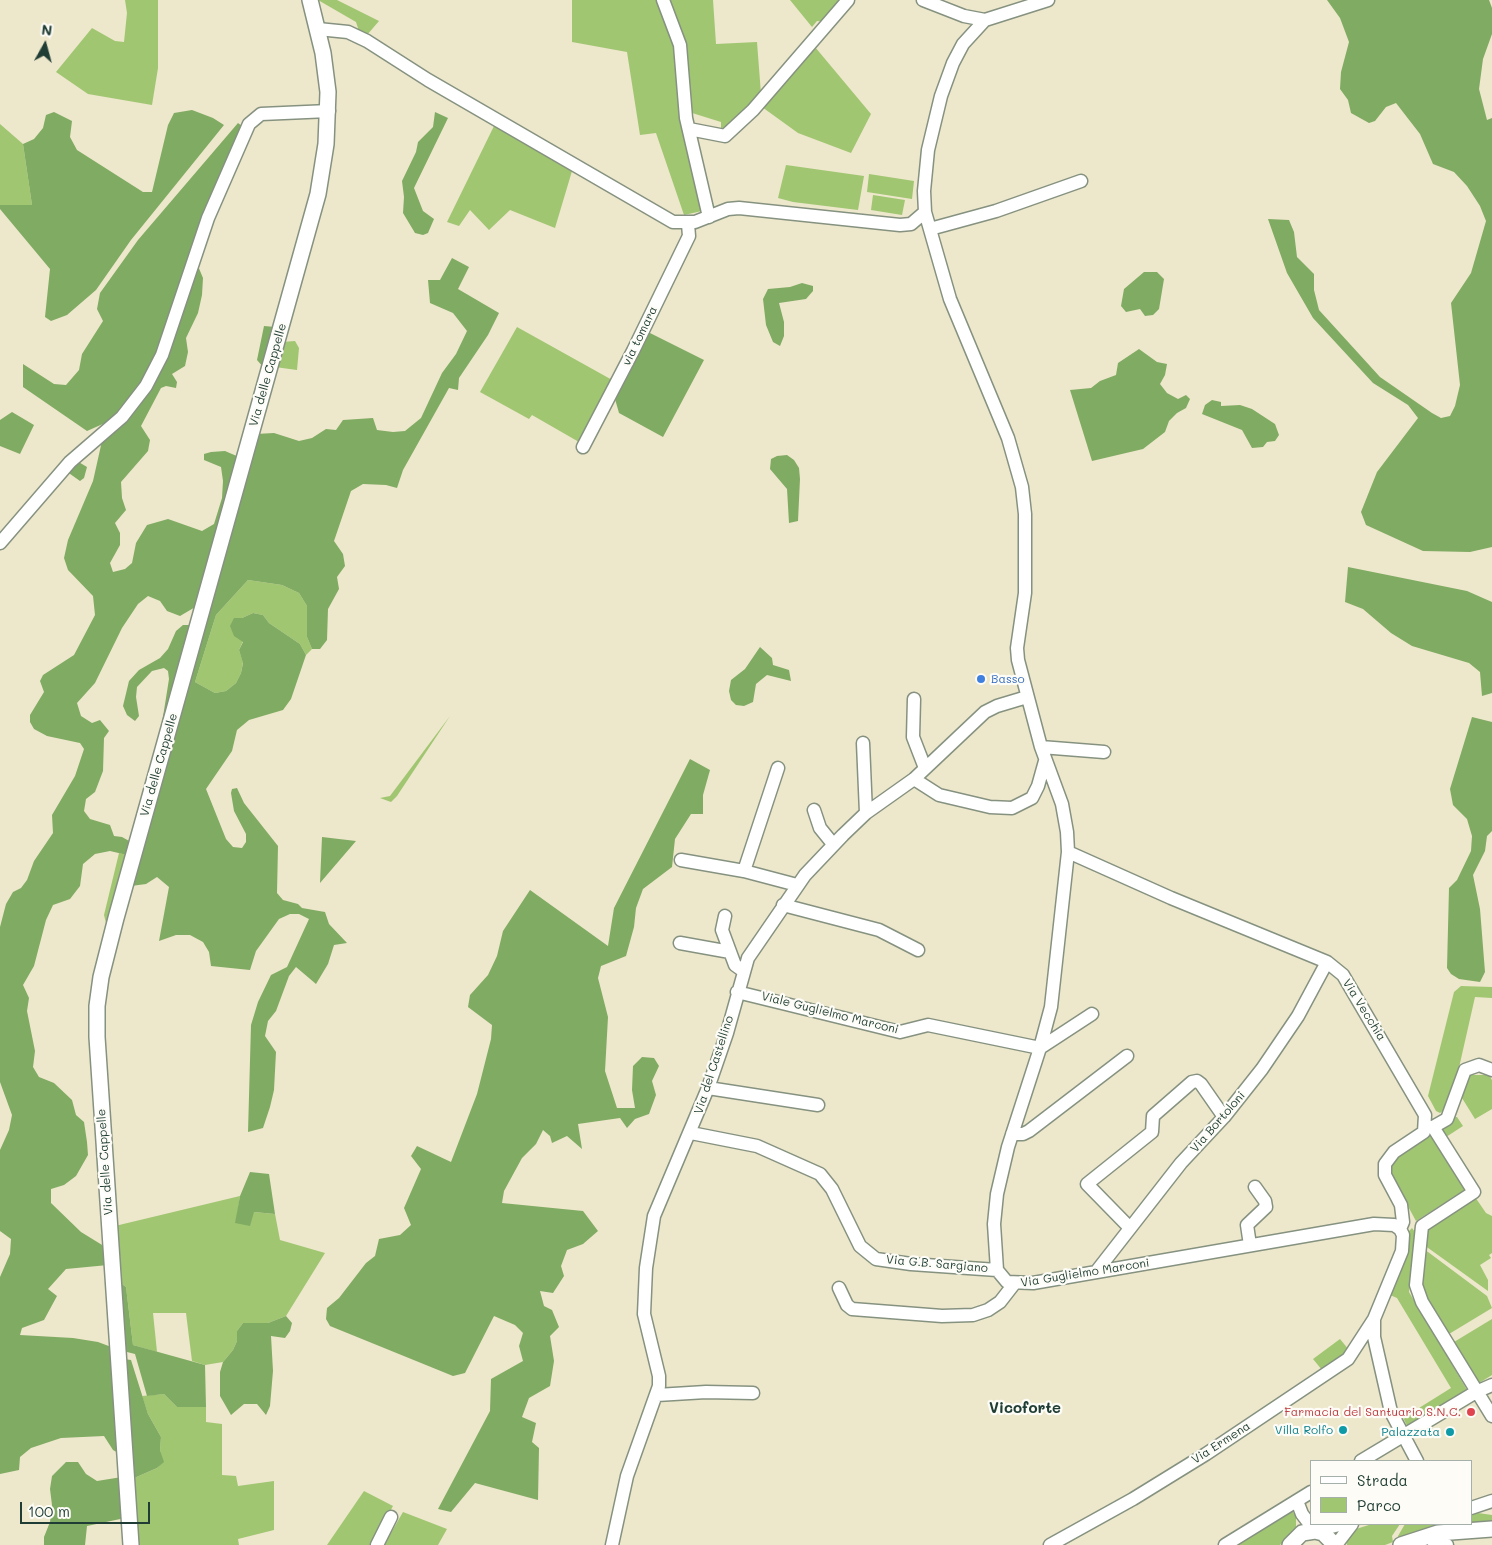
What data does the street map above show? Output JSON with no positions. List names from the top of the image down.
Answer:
{
  "streets": {
    "main road": ["Via delle Cappelle"],
    "street": [
      "via tomara",
      "Via Vecchia",
      "Viale Guglielmo Marconi",
      "Via del Castellino",
      "Via Bortoloni",
      "Via G.B. Sargiano",
      "Via Guglielmo Marconi",
      "Via Ermena"
    ]
  },
  "crossings": [
    ["Via Vecchia", "Via Bortoloni"],
    ["Via Vecchia", "Via Guglielmo Marconi"],
    ["Viale Guglielmo Marconi", "Via del Castellino"],
    ["Via del Castellino", "Via G.B. Sargiano"],
    ["Via Bortoloni", "Via Guglielmo Marconi"],
    ["Via G.B. Sargiano", "Via Guglielmo Marconi"]
  ],
  "districts": ["Vicoforte"],
  "places": [
    "Basso",
    "Farmacia del Santuario S.N.C.",
    "Villa Rolfo",
    "Palazzata"
  ],
  "legend": ["Strada", "Parco"],
  "scale_bar": "100 m",
  "north": "top"
}
